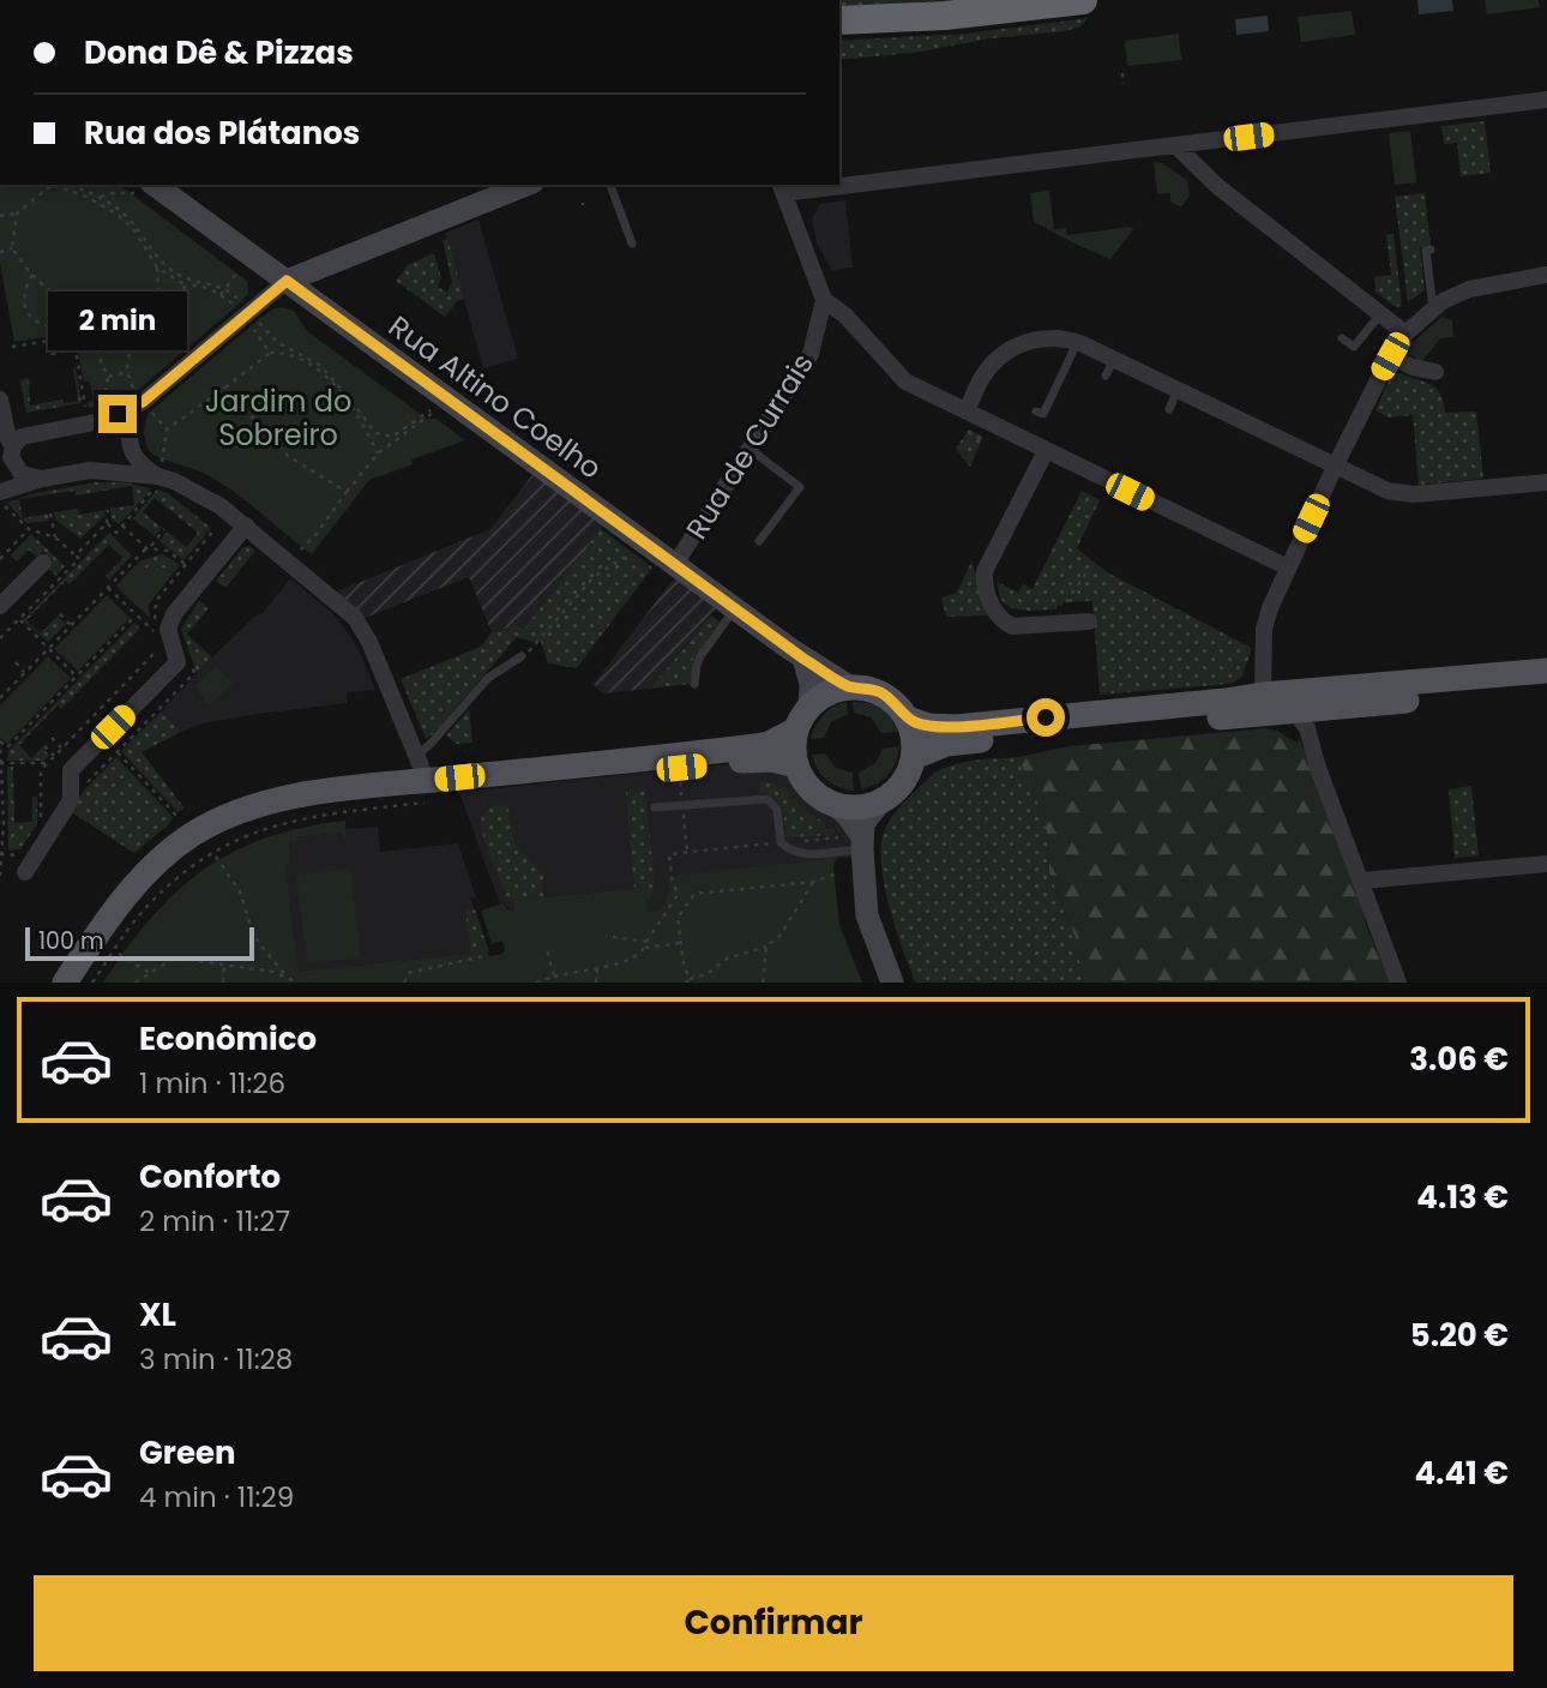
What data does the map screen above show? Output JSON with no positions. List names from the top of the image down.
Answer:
{
  "streets": {
    "main road": ["Rua Altino Coelho"],
    "street": ["Rua de Currais"]
  },
  "crossings": [
    ["Rua Altino Coelho", "Rua de Currais"]
  ],
  "parks": ["Jardim do Sobreiro"],
  "scale_bar": "100 m",
  "page": {
    "banner": ["Dona Dê & Pizzas", "Rua dos Plátanos"],
    "bubble": "2 min",
    "scale": "100 m",
    "list": [
      {
        "name": "Econômico",
        "note": "1 min · 11:26",
        "value": "3.06 €"
      },
      {
        "name": "Conforto",
        "note": "2 min · 11:27",
        "value": "4.13 €"
      },
      {
        "name": "XL",
        "note": "3 min · 11:28",
        "value": "5.20 €"
      },
      {
        "name": "Green",
        "note": "4 min · 11:29",
        "value": "4.41 €"
      }
    ],
    "buttons": "Confirmar"
  }
}
